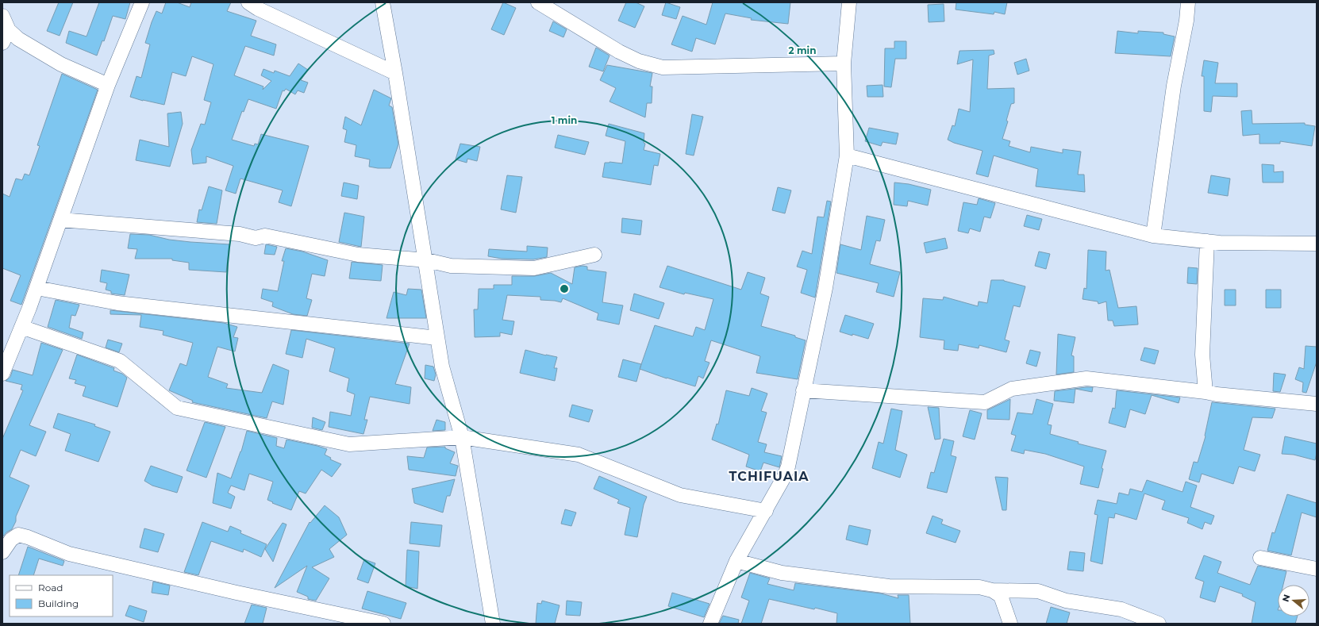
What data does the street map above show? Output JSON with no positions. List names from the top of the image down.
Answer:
{
  "districts": ["TCHIFUAIA"],
  "legend": ["Road", "Building"],
  "north": "left",
  "rings": ["2 min", "1 min"]
}
